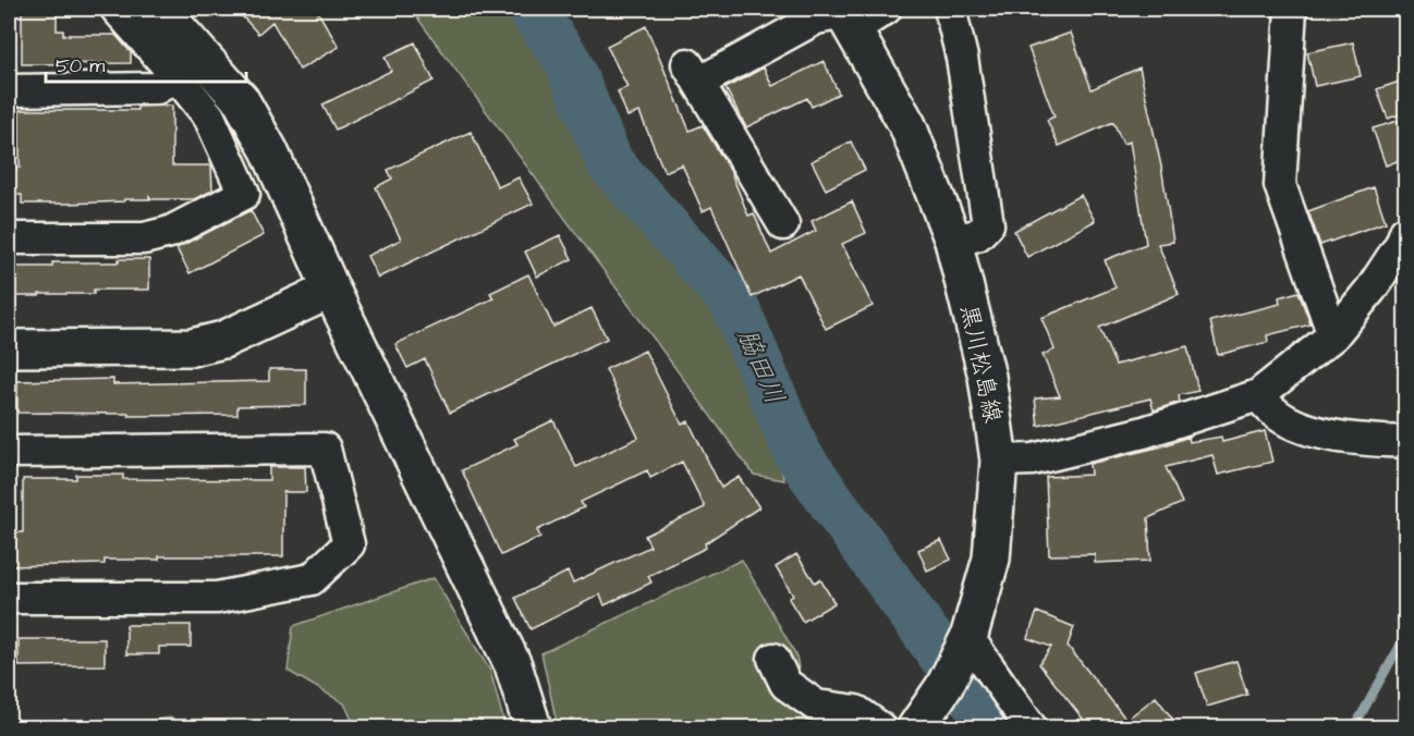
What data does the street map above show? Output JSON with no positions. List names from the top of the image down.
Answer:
{
  "streets": {
    "street": ["黒川松島線"]
  },
  "water": ["脇田川"],
  "scale_bar": "50 m"
}
